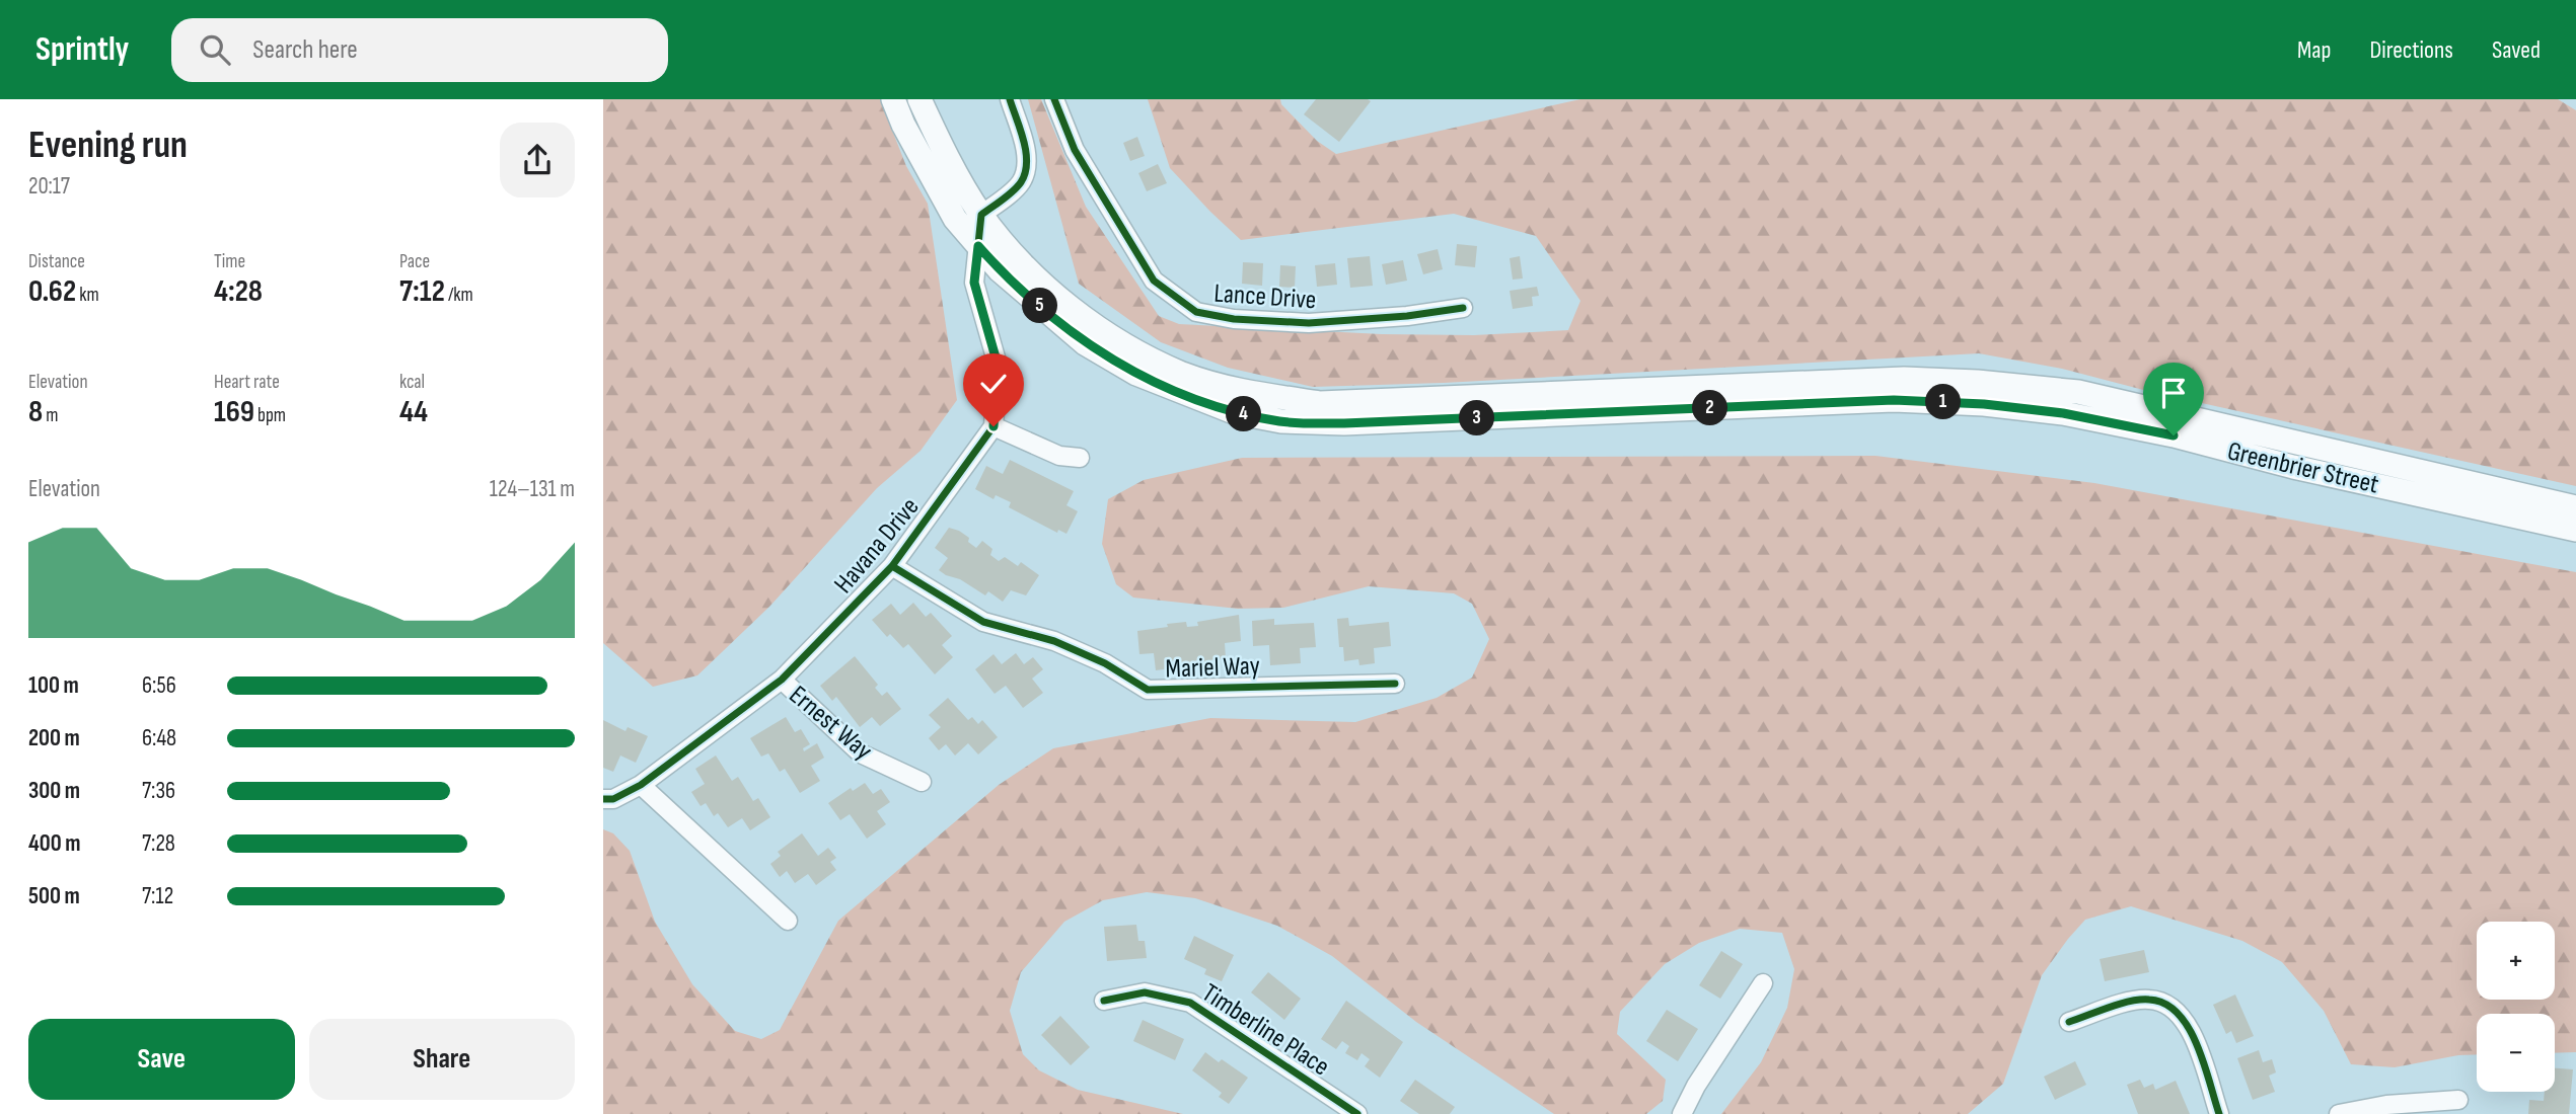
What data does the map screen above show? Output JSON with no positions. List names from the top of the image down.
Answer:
{
  "streets": {
    "main road": ["Greenbrier Street"],
    "street": [
      "Lance Drive",
      "Havana Drive",
      "Mariel Way",
      "Ernest Way",
      "Timberline Place"
    ]
  },
  "crossings": [
    ["Havana Drive", "Mariel Way"],
    ["Havana Drive", "Ernest Way"]
  ],
  "page": {
    "header": "Sprintly",
    "search": "Search here",
    "nav": ["Map", "Directions", "Saved"],
    "heading": ["Evening run", "20:17"],
    "stats": [
      ["Distance", "0.62 km"],
      ["Time", "4:28"],
      ["Pace", "7:12 /km"],
      ["Elevation", "8 m"],
      ["Heart rate", "169 bpm"],
      ["kcal", "44"]
    ],
    "pins": [
      "5",
      "1",
      "2",
      "4",
      "3"
    ],
    "chart": ["Elevation", "124–131 m"],
    "list": [
      {
        "name": "100 m",
        "note": "6:56"
      },
      {
        "name": "200 m",
        "note": "6:48"
      },
      {
        "name": "300 m",
        "note": "7:36"
      },
      {
        "name": "400 m",
        "note": "7:28"
      },
      {
        "name": "500 m",
        "note": "7:12"
      }
    ],
    "map_buttons": ["+", "−"],
    "buttons": ["Save", "Share"]
  }
}
